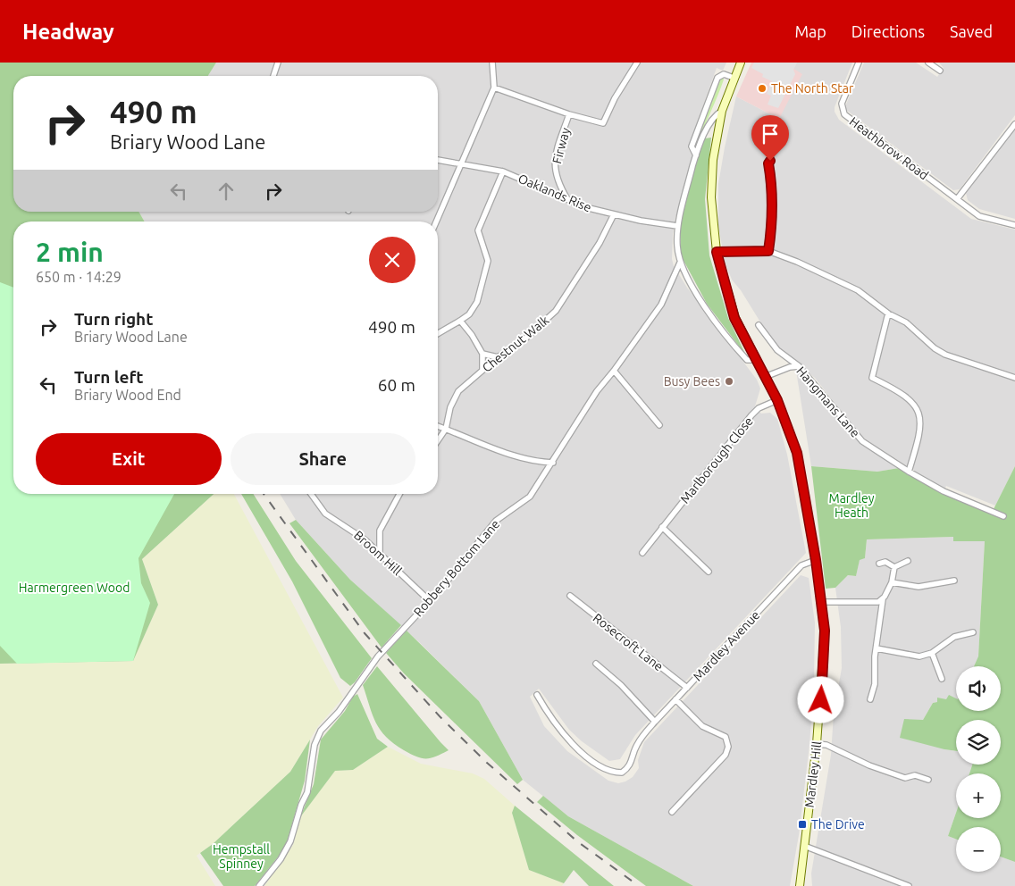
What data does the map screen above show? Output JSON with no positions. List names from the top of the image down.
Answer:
{
  "streets": {
    "main road": ["Mardley Hill"],
    "street": [
      "Firway",
      "Heathbrow Road",
      "Oaklands Rise",
      "Chestnut Walk",
      "Hangmans Lane",
      "Marlborough Close",
      "Broom Hill",
      "Robbery Bottom Lane",
      "Rosecroft Lane",
      "Mardley Avenue"
    ]
  },
  "crossings": [
    ["Firway", "Oaklands Rise"],
    ["Oaklands Rise", "Chestnut Walk"],
    ["Marlborough Close", "Mardley Hill"],
    ["Broom Hill", "Robbery Bottom Lane"],
    ["Rosecroft Lane", "Mardley Avenue"],
    ["Mardley Avenue", "Mardley Hill"]
  ],
  "parks": ["Mardley Heath", "Harmergreen Wood", "Hempstall Spinney"],
  "places": {
    "other": ["The North Star", "Busy Bees"],
    "transit": ["The Drive"]
  },
  "page": {
    "header": "Headway",
    "nav": ["Map", "Directions", "Saved"],
    "turn": ["490 m", "Briary Wood Lane"],
    "heading": ["2 min", "650 m · 14:29"],
    "list": [
      {
        "name": "Turn right",
        "note": "Briary Wood Lane",
        "value": "490 m"
      },
      {
        "name": "Turn left",
        "note": "Briary Wood End",
        "value": "60 m"
      }
    ],
    "buttons": ["Exit", "Share"],
    "map_buttons": ["+", "−"]
  }
}
